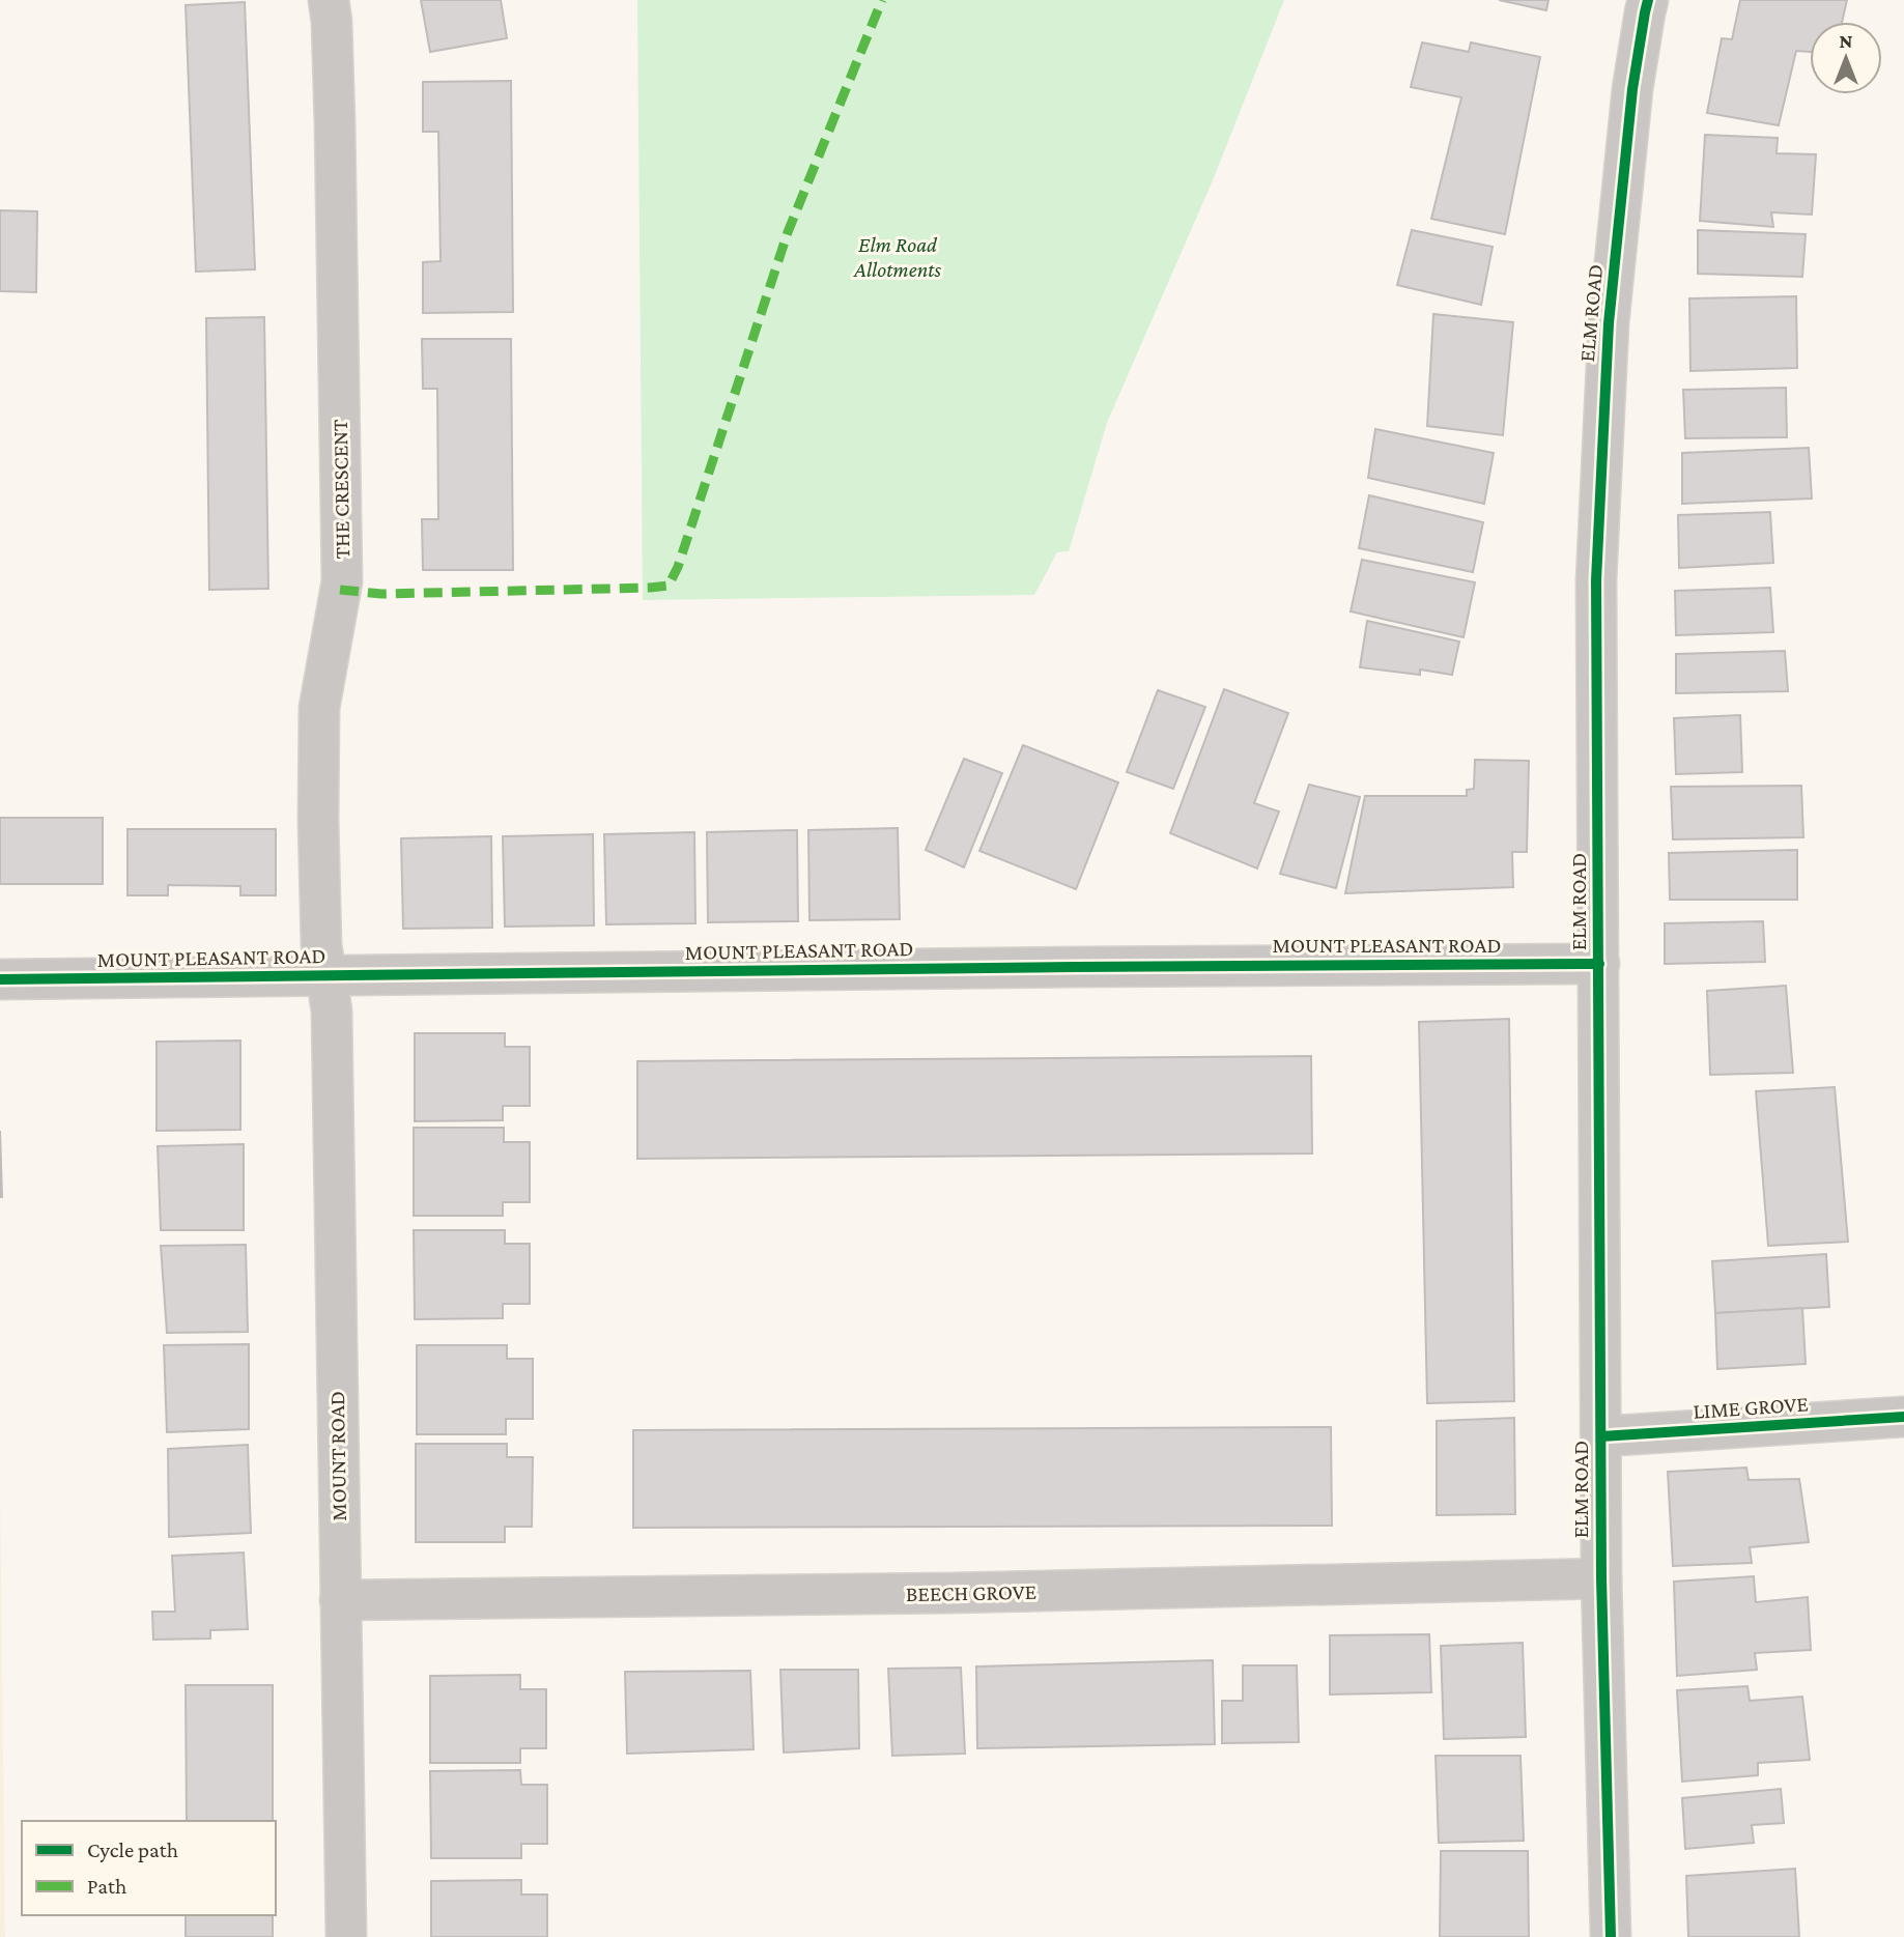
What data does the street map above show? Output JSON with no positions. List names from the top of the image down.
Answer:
{
  "streets": {
    "street": [
      "ELM ROAD",
      "THE CRESCENT",
      "MOUNT PLEASANT ROAD",
      "LIME GROVE",
      "MOUNT ROAD",
      "BEECH GROVE"
    ]
  },
  "crossings": [
    ["ELM ROAD", "MOUNT PLEASANT ROAD"],
    ["ELM ROAD", "LIME GROVE"],
    ["ELM ROAD", "BEECH GROVE"],
    ["THE CRESCENT", "MOUNT PLEASANT ROAD"],
    ["THE CRESCENT", "MOUNT ROAD"],
    ["MOUNT PLEASANT ROAD", "MOUNT ROAD"],
    ["MOUNT ROAD", "BEECH GROVE"]
  ],
  "parks": ["Elm Road Allotments"],
  "legend": ["Cycle path", "Path"],
  "north": "top"
}
